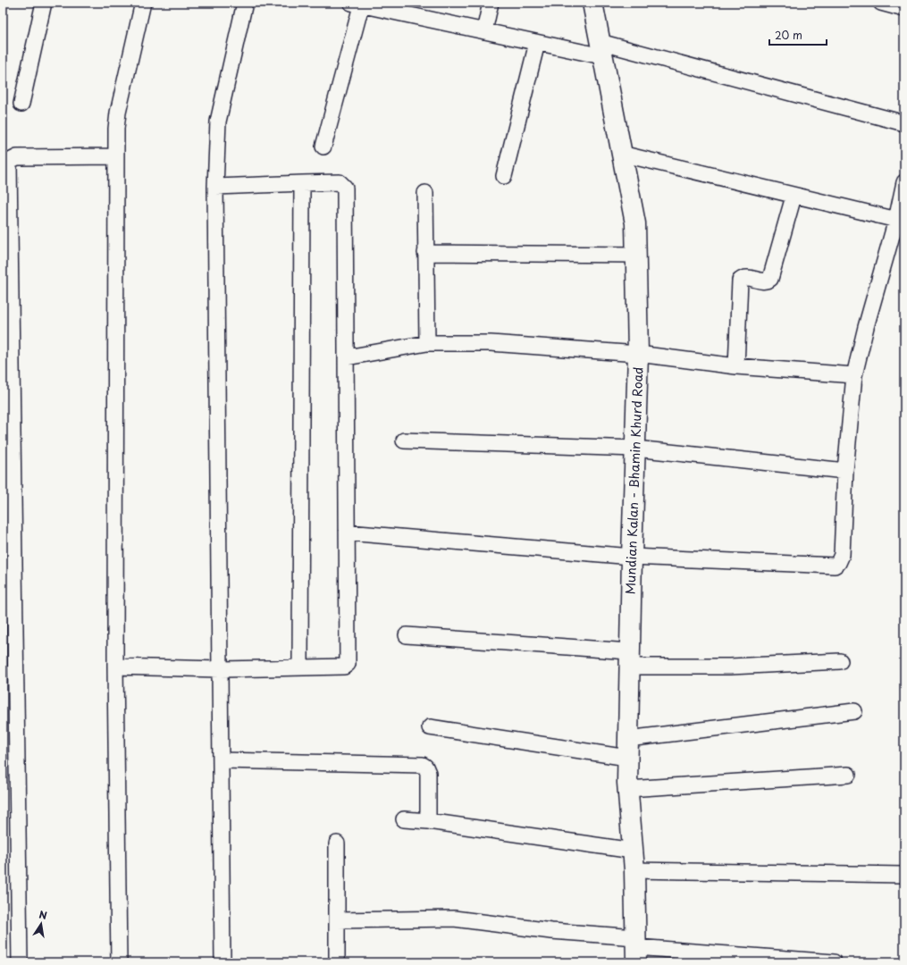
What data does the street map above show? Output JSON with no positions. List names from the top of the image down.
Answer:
{
  "streets": {
    "street": ["Mundian Kalan - Bhamin Khurd Road"]
  },
  "scale_bar": "20 m",
  "north": "top"
}
